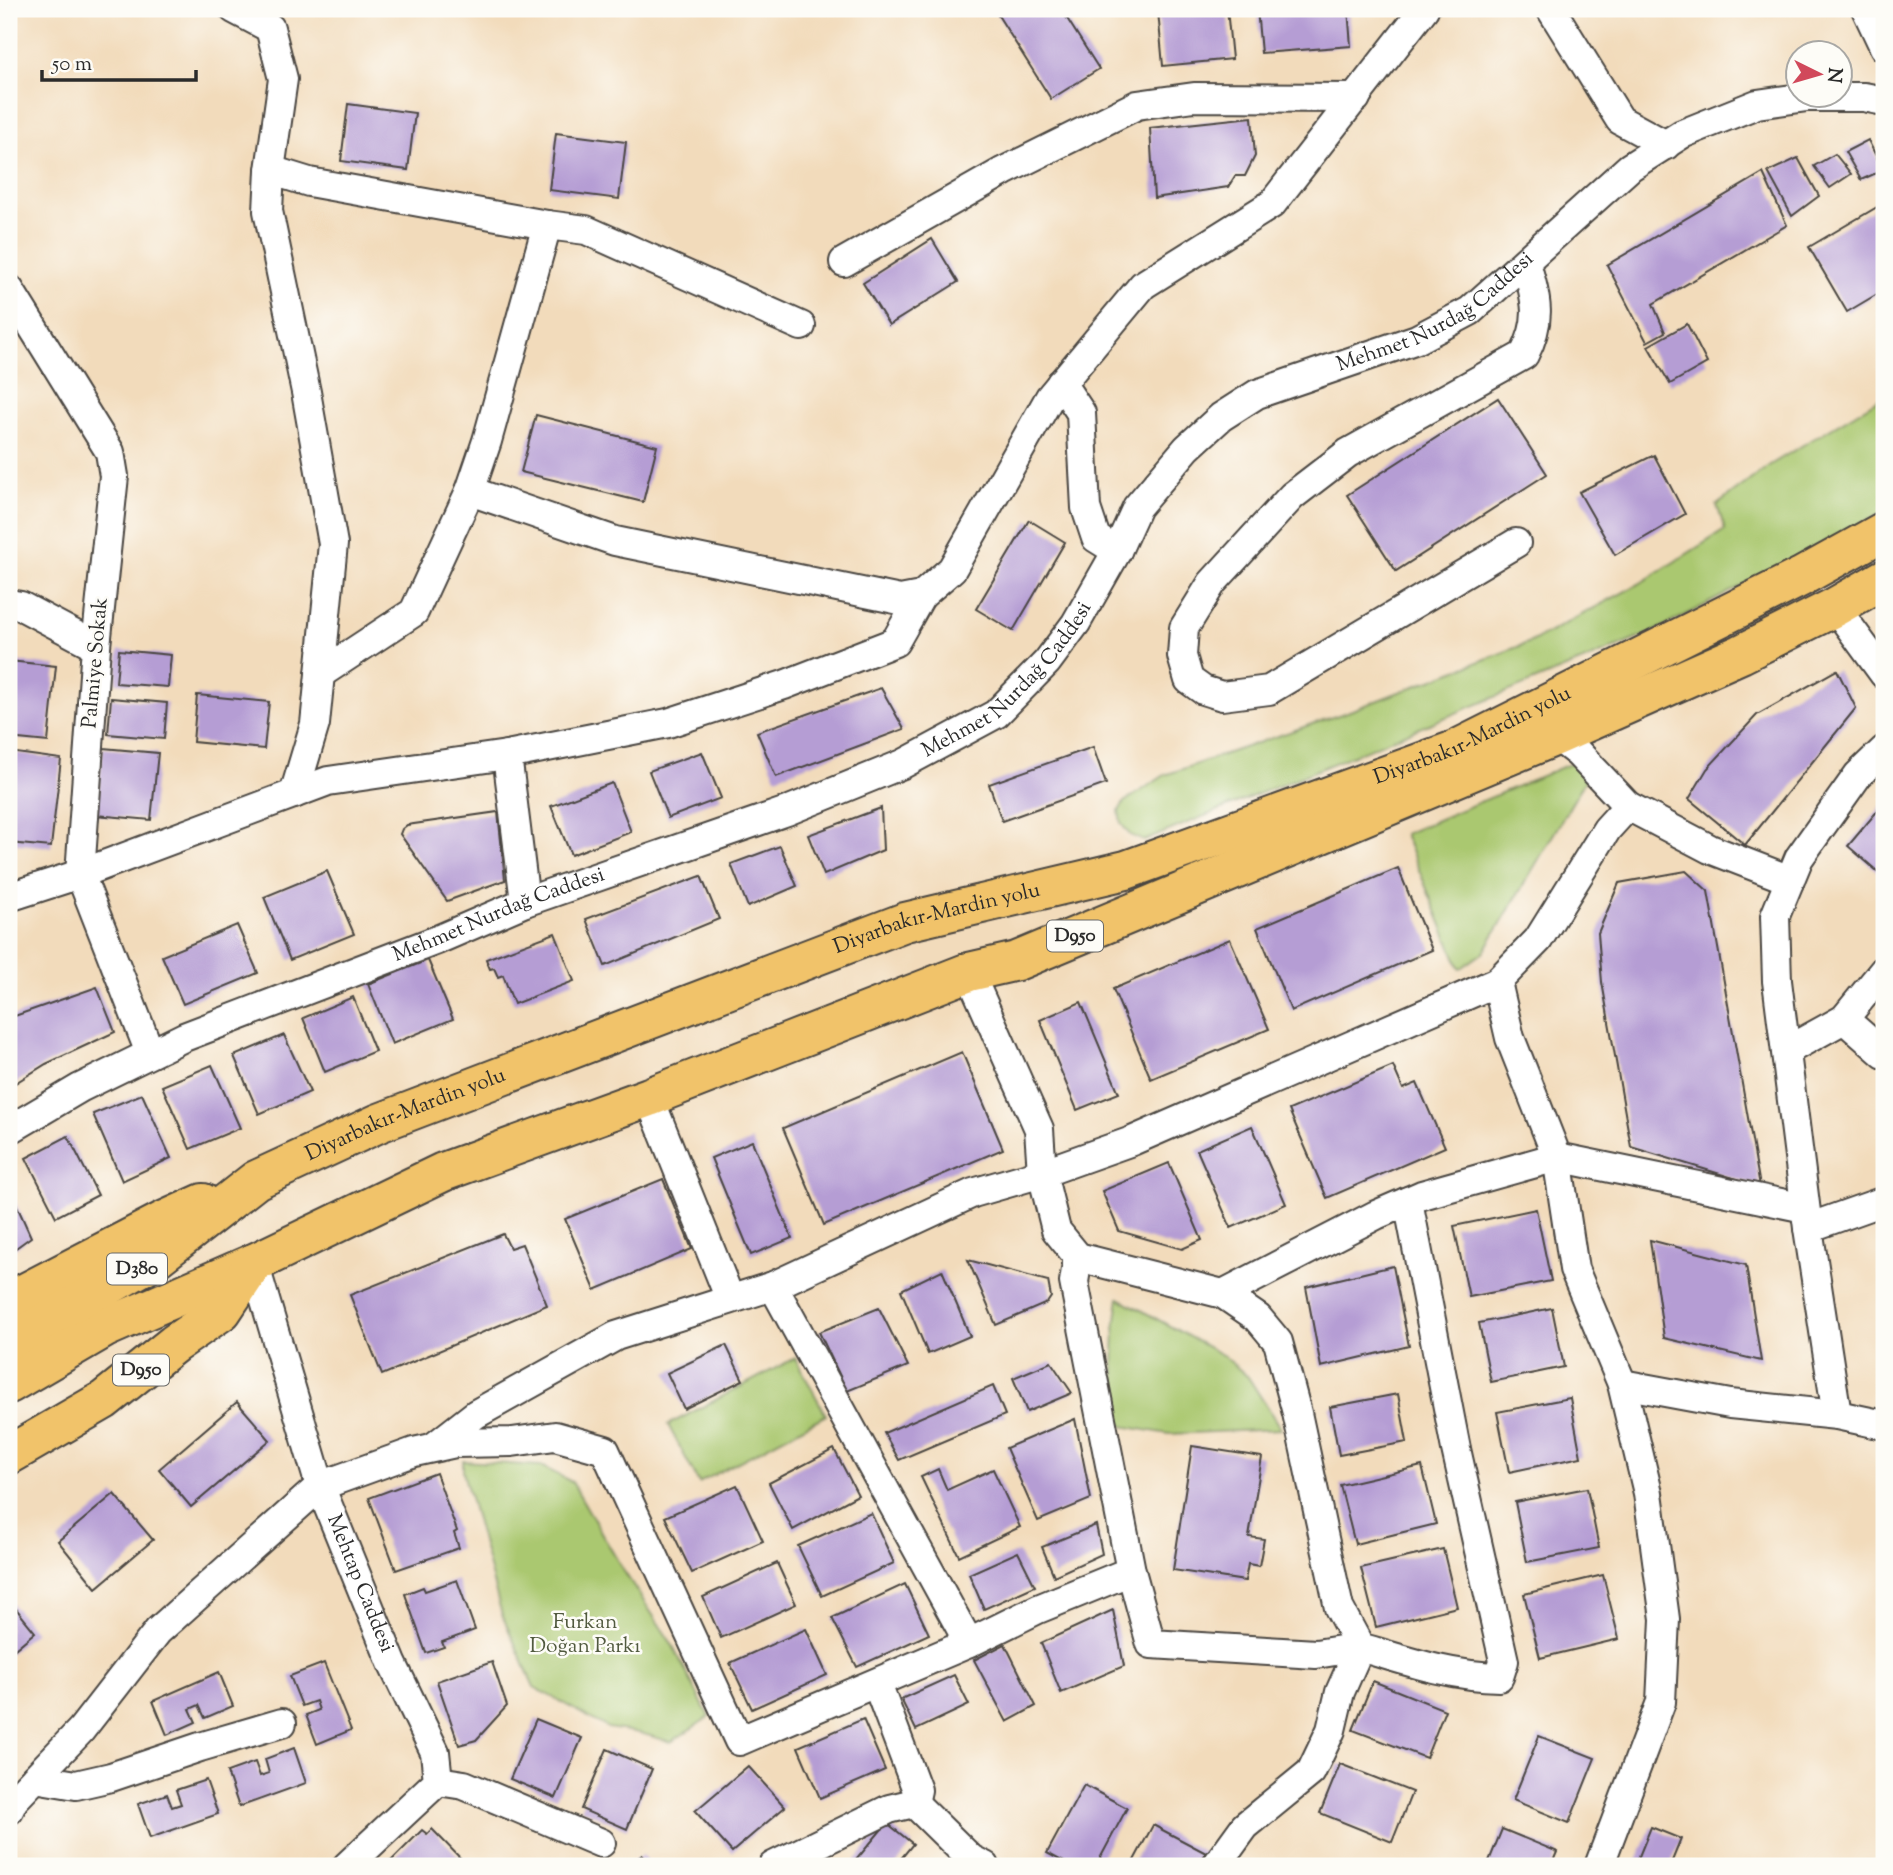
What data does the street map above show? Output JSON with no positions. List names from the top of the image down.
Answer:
{
  "streets": {
    "highway": ["Diyarbakır-Mardin yolu", "D950", "D380"],
    "street": ["Mehmet Nurdağ Caddesi", "Palmiye Sokak", "Mehtap Caddesi"]
  },
  "crossings": [
    ["Mehmet Nurdağ Caddesi", "Palmiye Sokak"],
    ["Diyarbakır-Mardin yolu", "D950"],
    ["Diyarbakır-Mardin yolu", "Mehtap Caddesi"],
    ["D950", "Mehtap Caddesi"]
  ],
  "parks": ["Furkan Doğan Parkı"],
  "scale_bar": "50 m",
  "north": "right"
}
